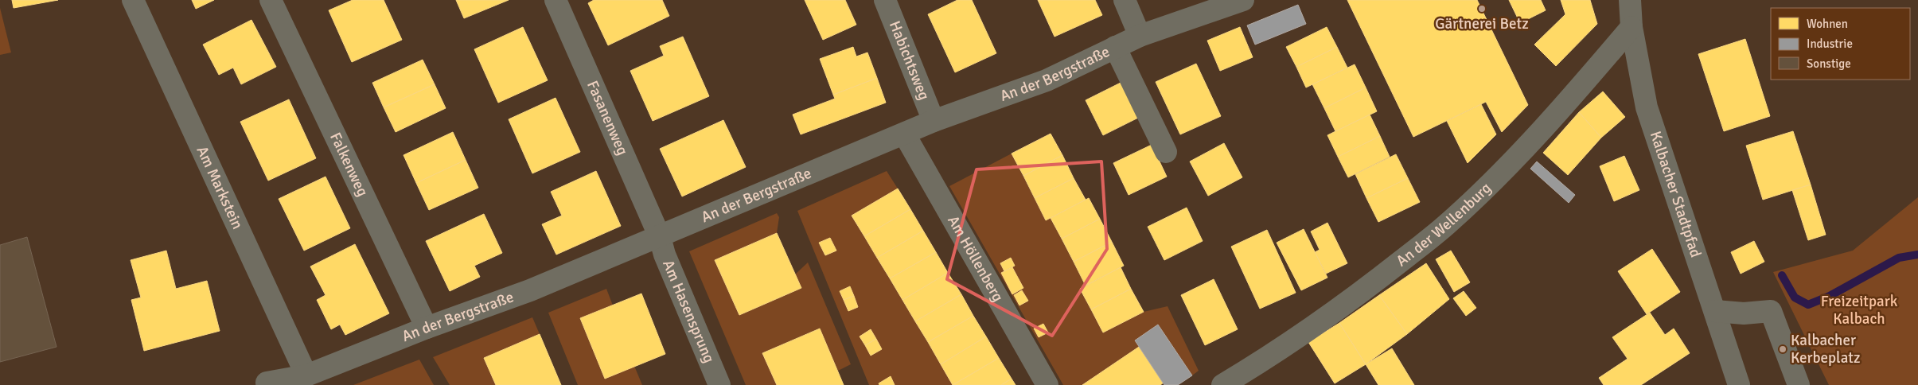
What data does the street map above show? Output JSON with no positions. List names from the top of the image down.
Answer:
{
  "streets": {
    "street": [
      "Habichtsweg",
      "An der Bergstraße",
      "Fasanenweg",
      "Falkenweg",
      "Am Markstein",
      "Kalbacher Stadtpfad",
      "An der Wellenburg",
      "Am Höllenberg",
      "Am Hasensprung"
    ]
  },
  "crossings": [
    ["Habichtsweg", "An der Bergstraße"],
    ["An der Bergstraße", "Fasanenweg"],
    ["An der Bergstraße", "Falkenweg"],
    ["An der Bergstraße", "Am Markstein"],
    ["An der Bergstraße", "Am Höllenberg"],
    ["An der Bergstraße", "Am Hasensprung"],
    ["Fasanenweg", "Am Hasensprung"],
    ["Kalbacher Stadtpfad", "An der Wellenburg"]
  ],
  "parks": ["Freizeitpark Kalbach"],
  "places": ["Gärtnerei Betz", "Kalbacher Kerbeplatz"],
  "legend": ["Wohnen", "Industrie", "Sonstige"]
}
